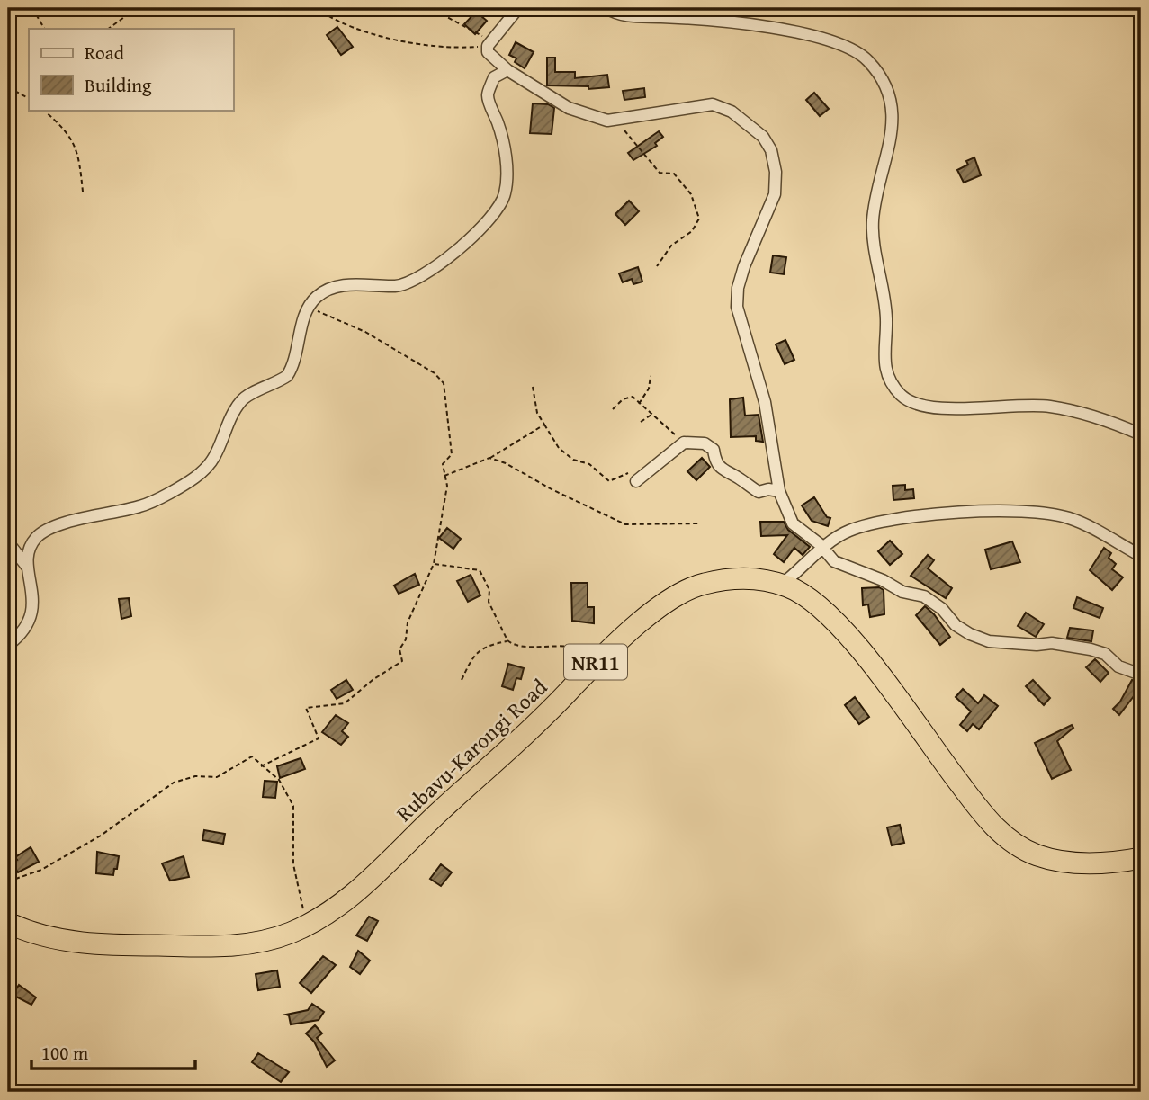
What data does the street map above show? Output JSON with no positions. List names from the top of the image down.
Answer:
{
  "streets": {
    "highway": ["NR11", "Rubavu-Karongi Road"]
  },
  "legend": ["Road", "Building"],
  "scale_bar": "100 m"
}
